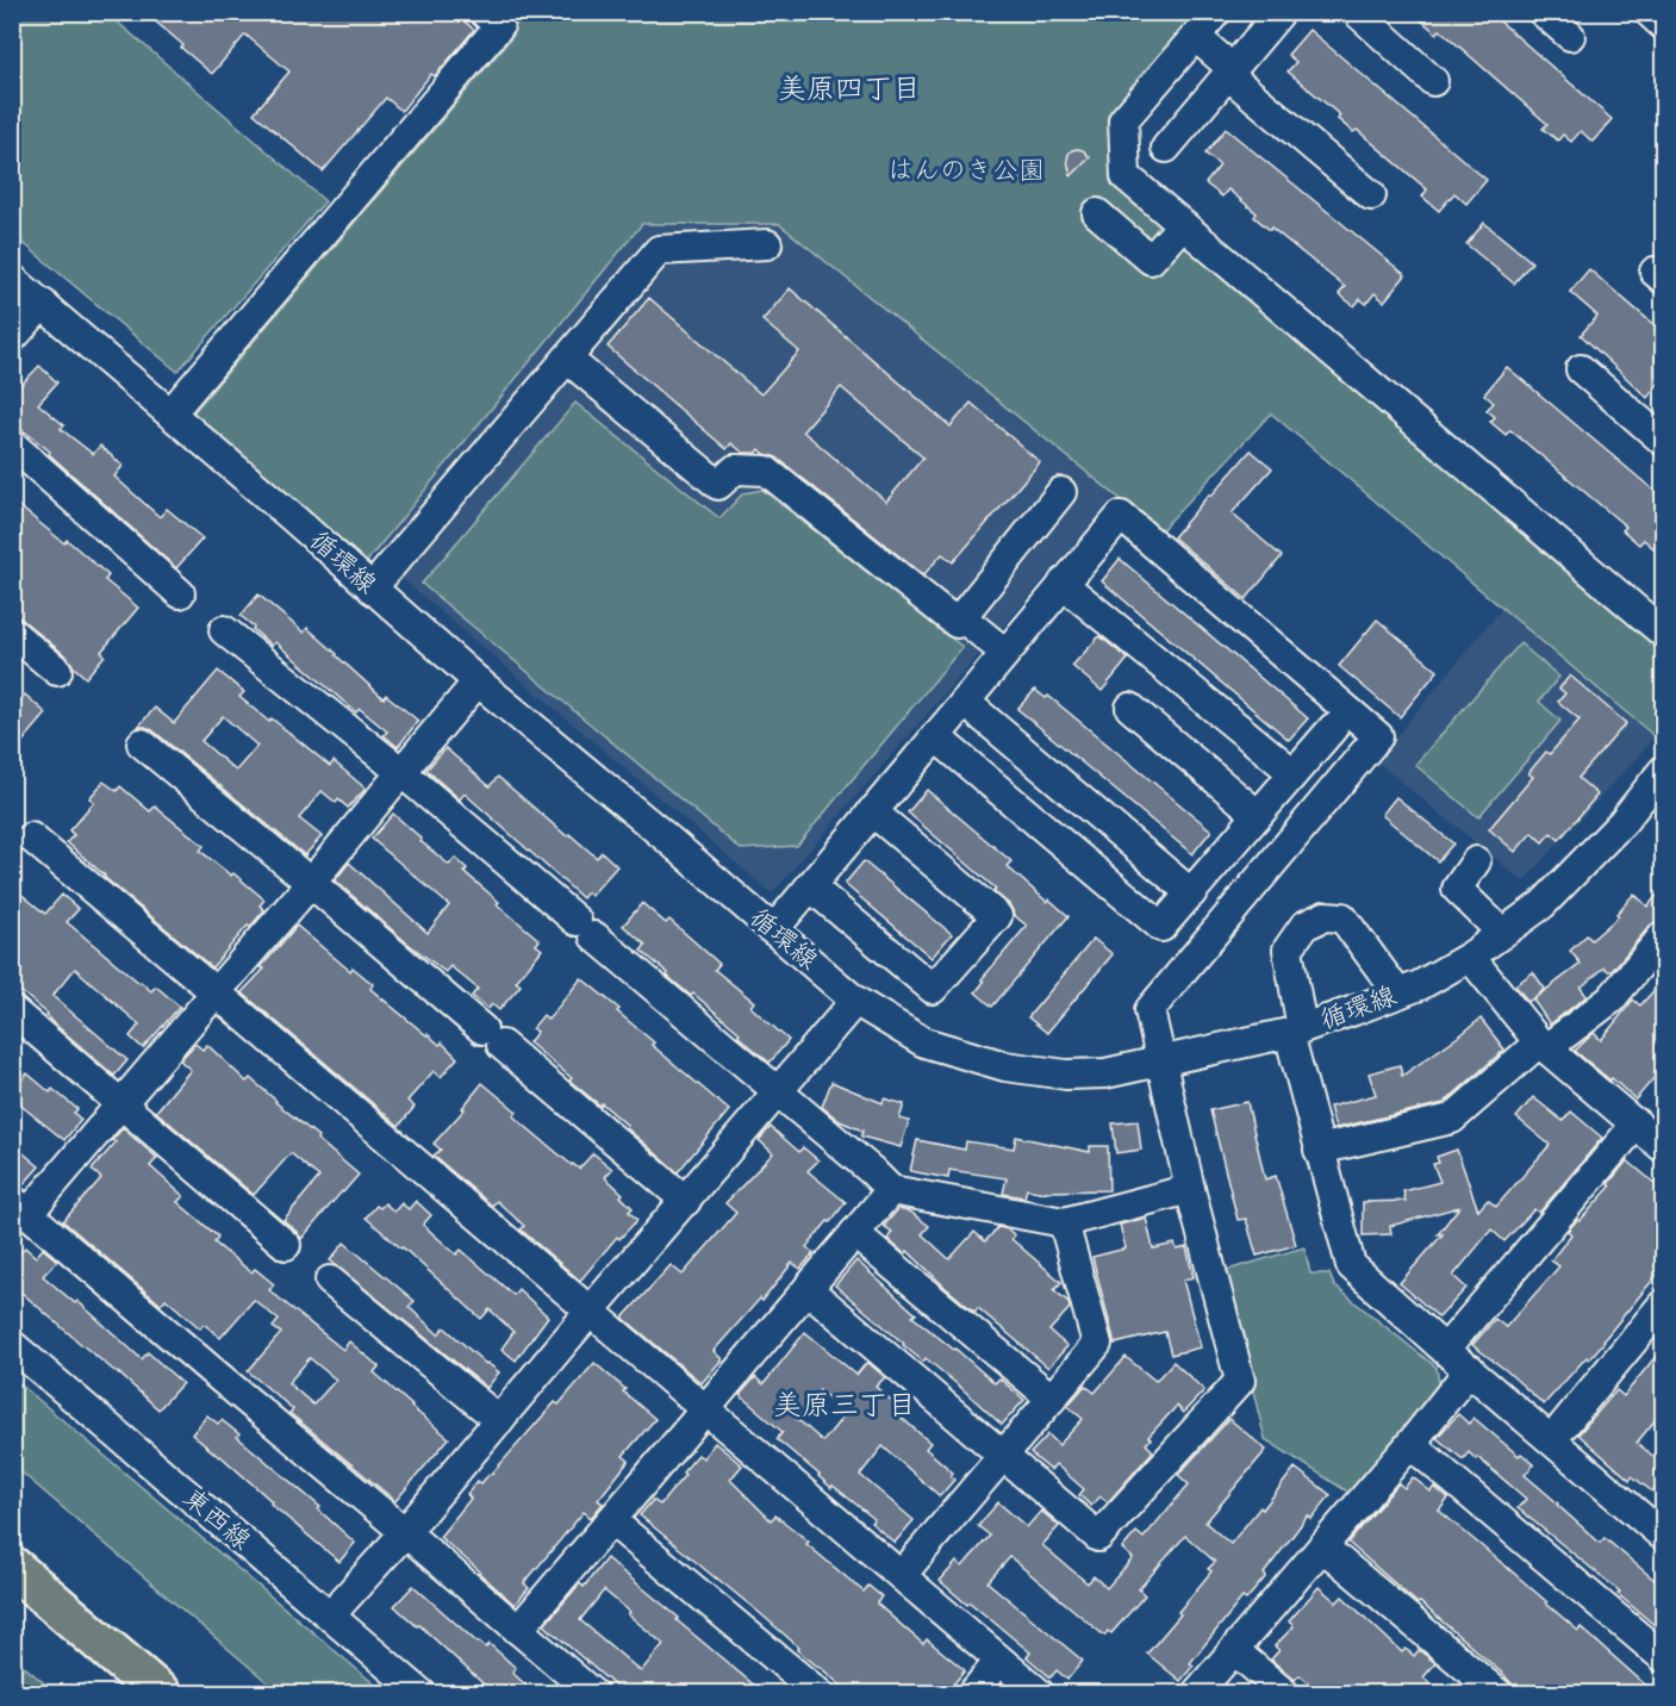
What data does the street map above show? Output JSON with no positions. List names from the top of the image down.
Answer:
{
  "streets": {
    "street": ["循環線", "東西線"]
  },
  "districts": ["美原四丁目", "美原三丁目"],
  "parks": ["はんのき公園"]
}
